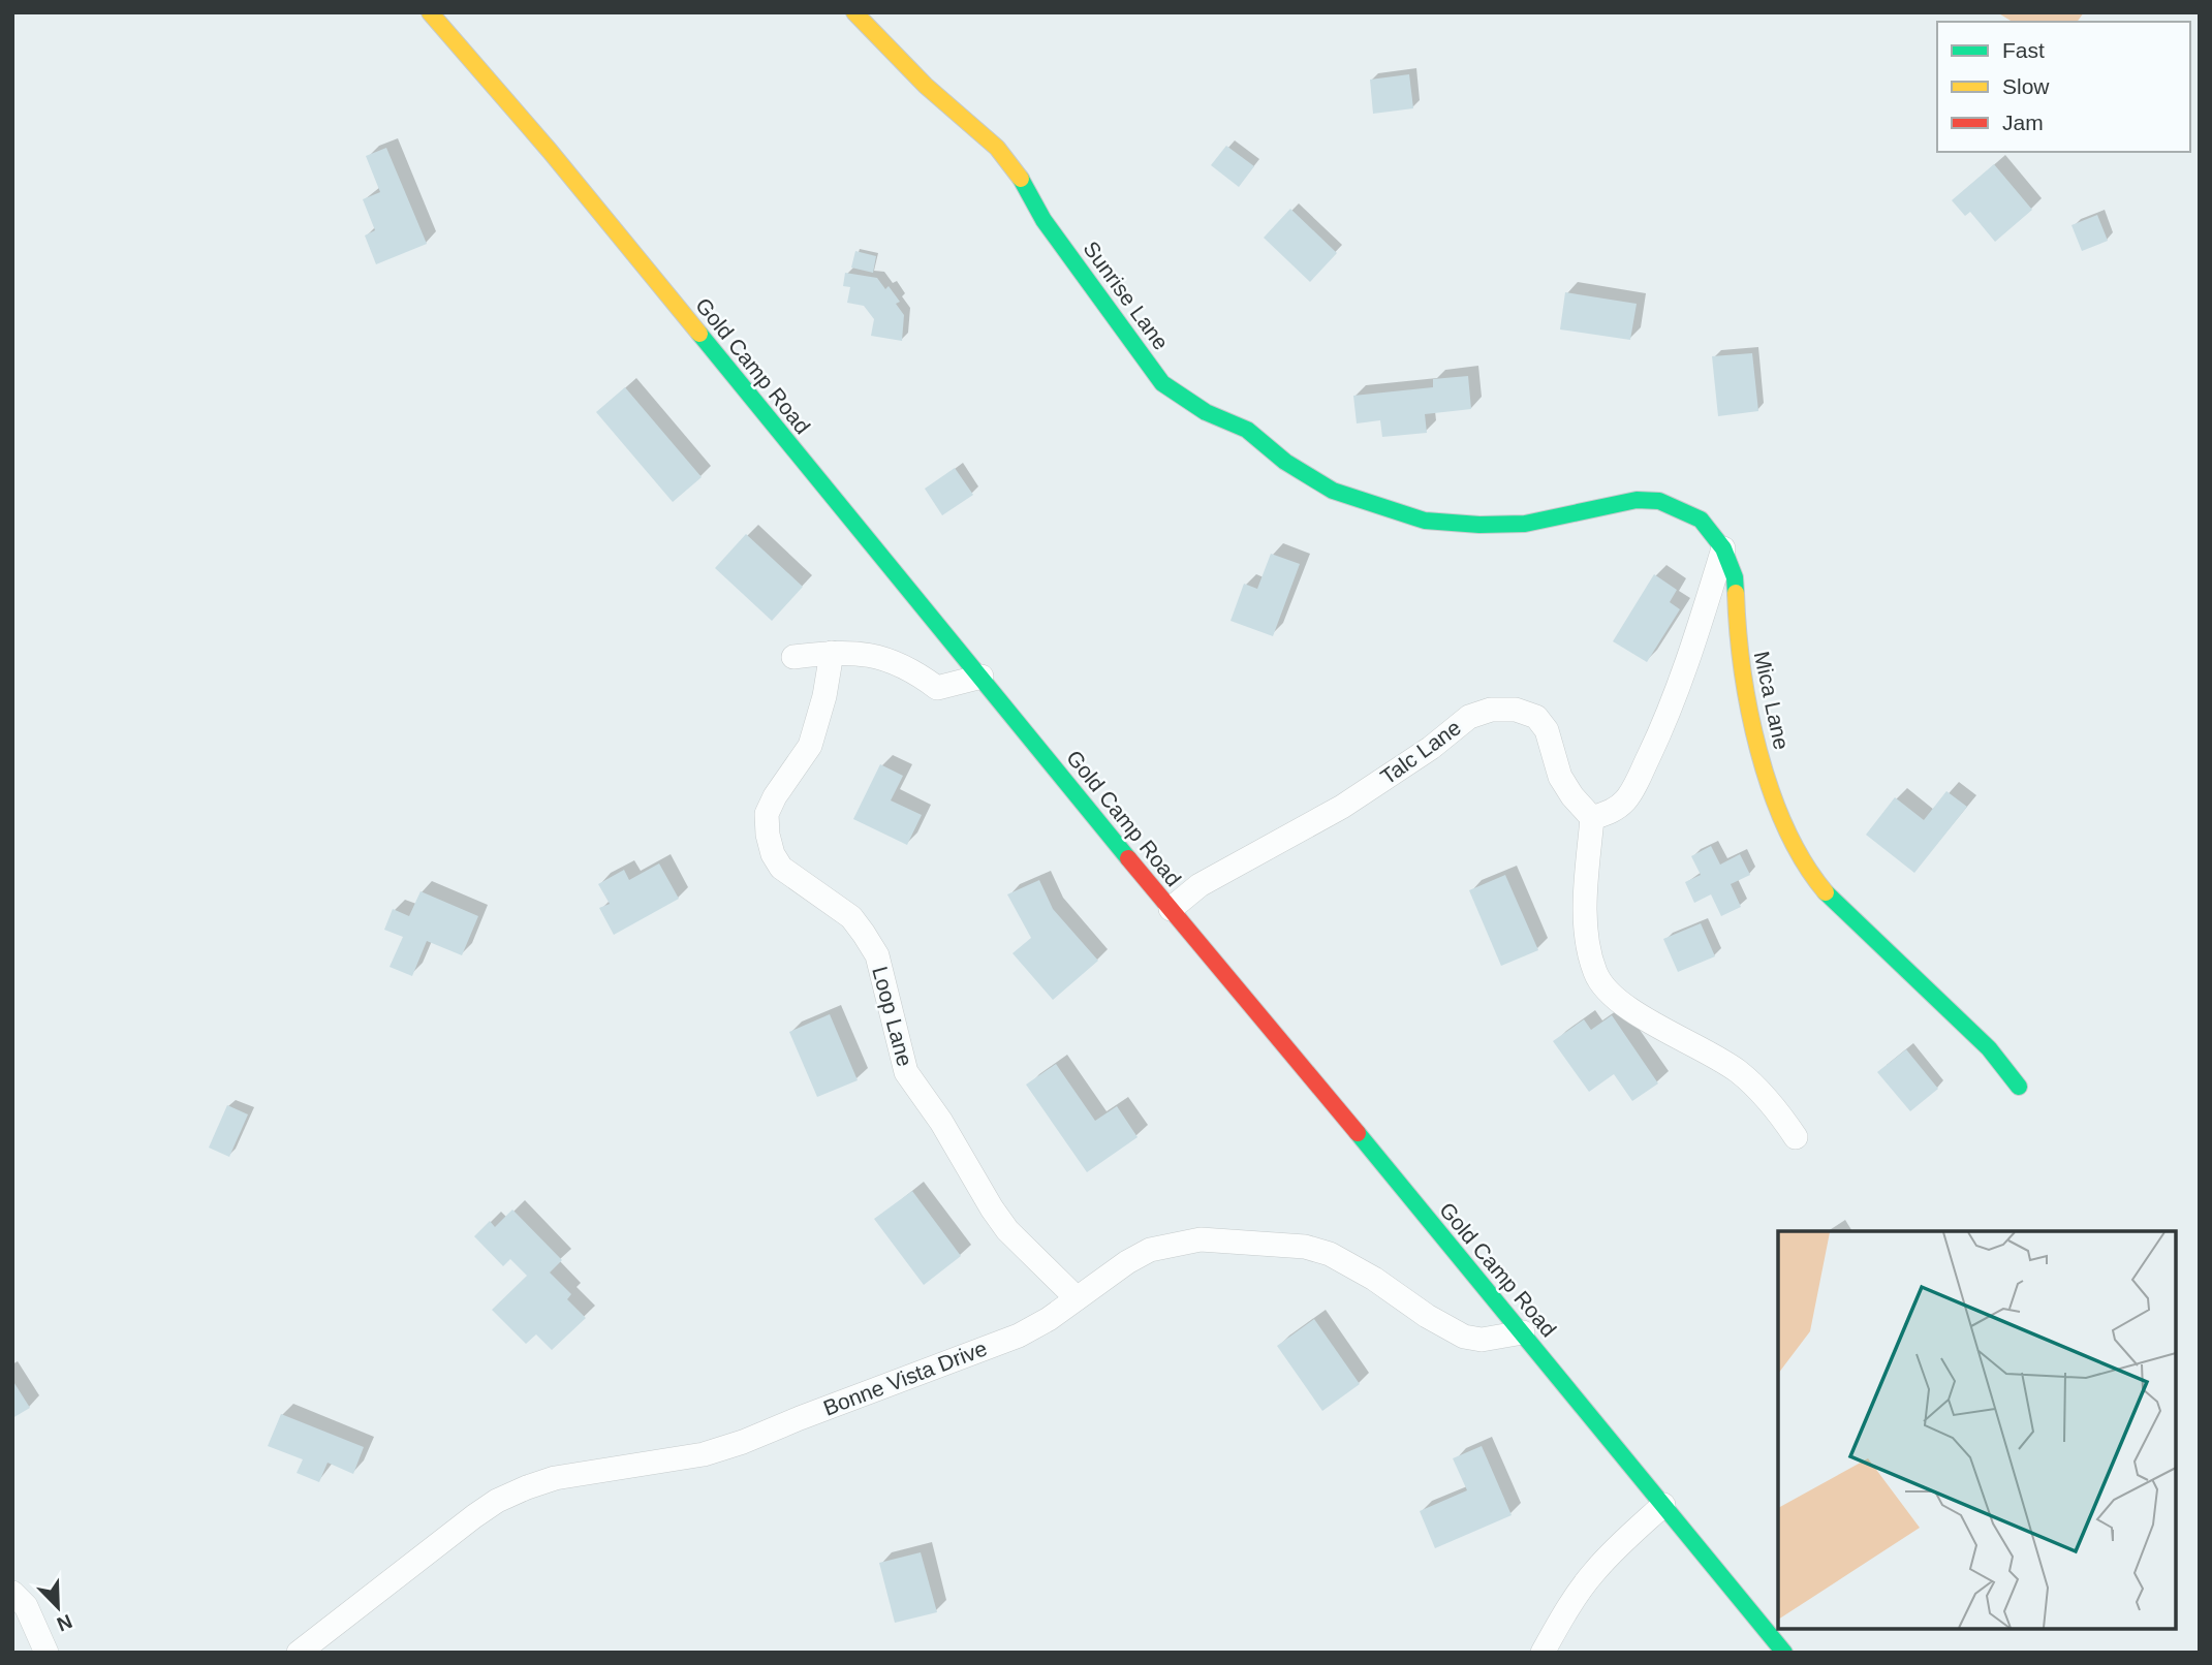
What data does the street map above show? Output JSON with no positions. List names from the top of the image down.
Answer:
{
  "streets": {
    "street": [
      "Sunrise Lane",
      "Gold Camp Road",
      "Mica Lane",
      "Talc Lane",
      "Loop Lane",
      "Bonne Vista Drive"
    ]
  },
  "crossings": [
    ["Sunrise Lane", "Mica Lane"],
    ["Gold Camp Road", "Talc Lane"],
    ["Gold Camp Road", "Bonne Vista Drive"],
    ["Loop Lane", "Bonne Vista Drive"]
  ],
  "legend": ["Fast", "Slow", "Jam"],
  "north": "bottom right"
}
